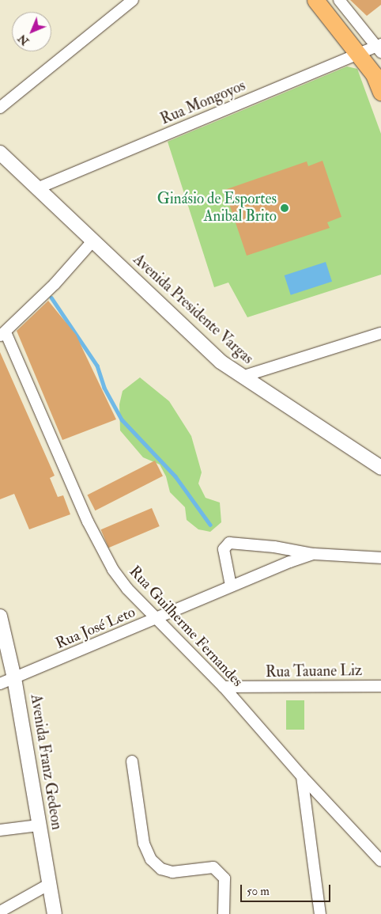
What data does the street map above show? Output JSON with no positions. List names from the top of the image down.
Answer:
{
  "streets": {
    "street": [
      "Rua Mongoyos",
      "Avenida Presidente Vargas",
      "Rua Guilherme Fernandes",
      "Rua José Leto",
      "Rua Tauane Liz",
      "Avenida Franz Gedeon"
    ]
  },
  "crossings": [
    ["Rua Mongoyos", "Avenida Presidente Vargas"],
    ["Rua Guilherme Fernandes", "Rua José Leto"],
    ["Rua Guilherme Fernandes", "Rua Tauane Liz"],
    ["Rua José Leto", "Avenida Franz Gedeon"]
  ],
  "places": ["Ginásio de Esportes Anibal Brito"],
  "scale_bar": "50 m",
  "north": "bottom left"
}
